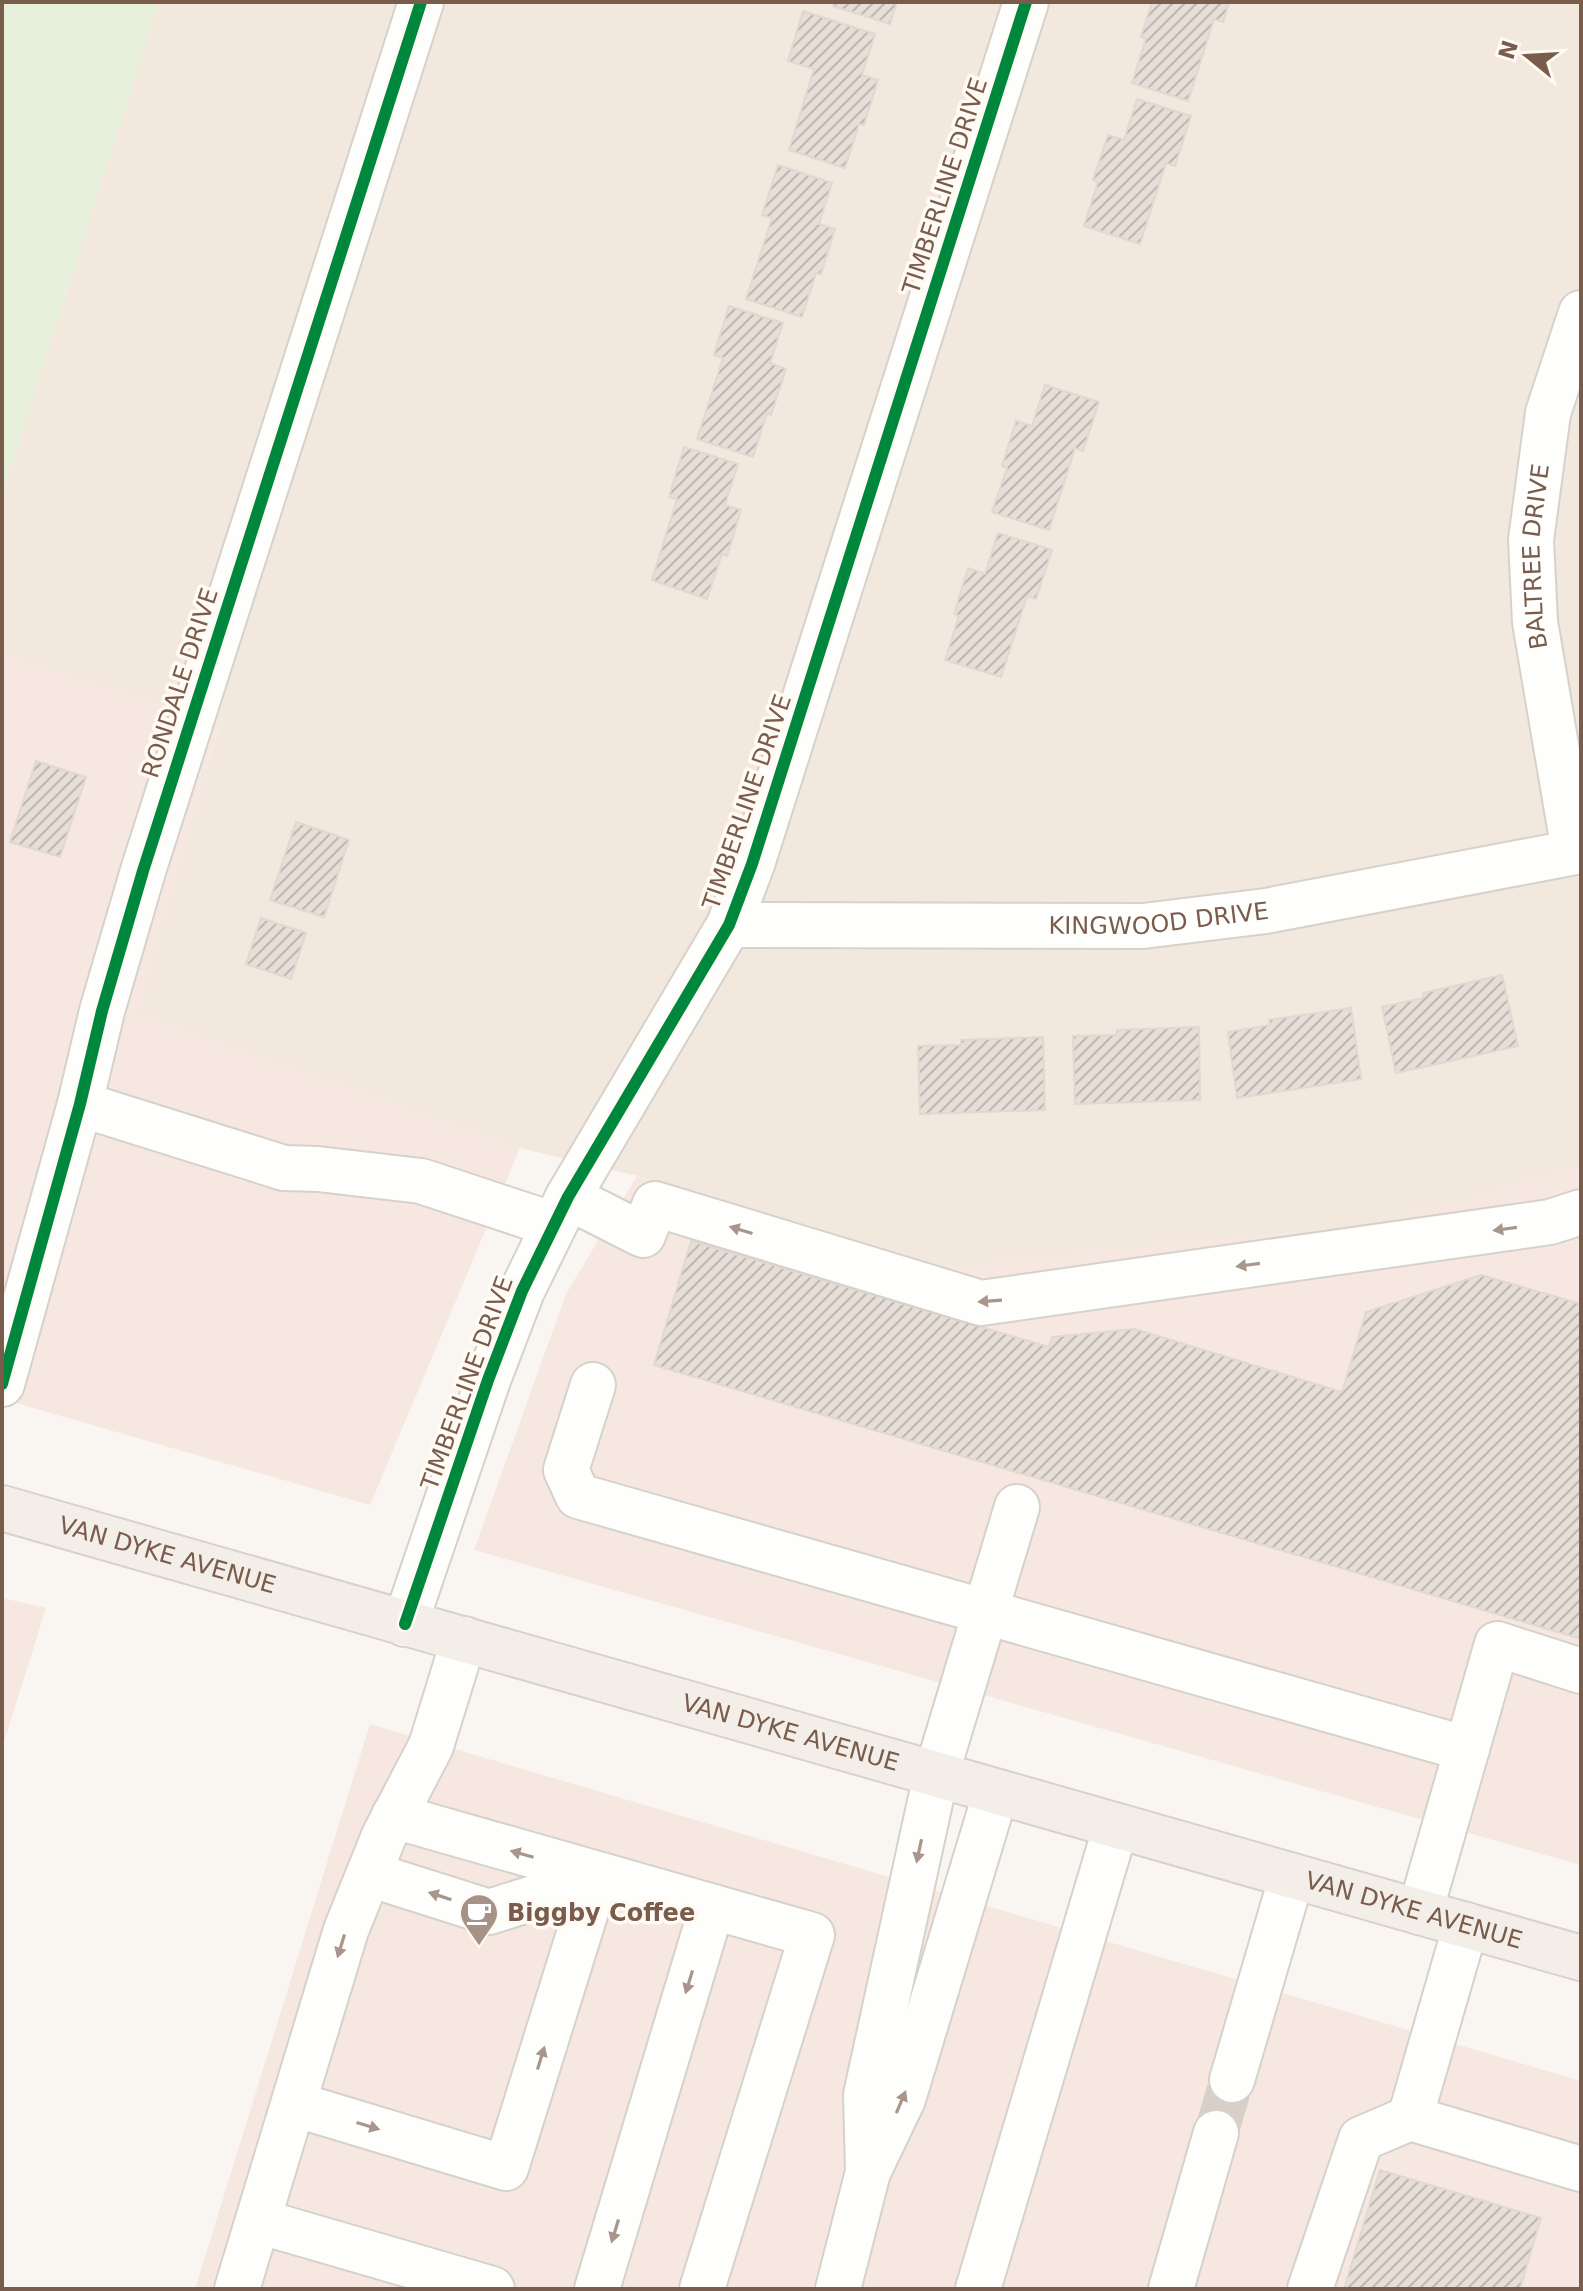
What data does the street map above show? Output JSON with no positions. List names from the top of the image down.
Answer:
{
  "streets": {
    "main road": ["VAN DYKE AVENUE"],
    "street": [
      "TIMBERLINE DRIVE",
      "BALTREE DRIVE",
      "RONDALE DRIVE",
      "KINGWOOD DRIVE"
    ]
  },
  "crossings": [
    ["TIMBERLINE DRIVE", "KINGWOOD DRIVE"],
    ["TIMBERLINE DRIVE", "VAN DYKE AVENUE"],
    ["BALTREE DRIVE", "KINGWOOD DRIVE"]
  ],
  "places": {
    "cafe": ["Biggby Coffee"]
  },
  "north": "left"
}
